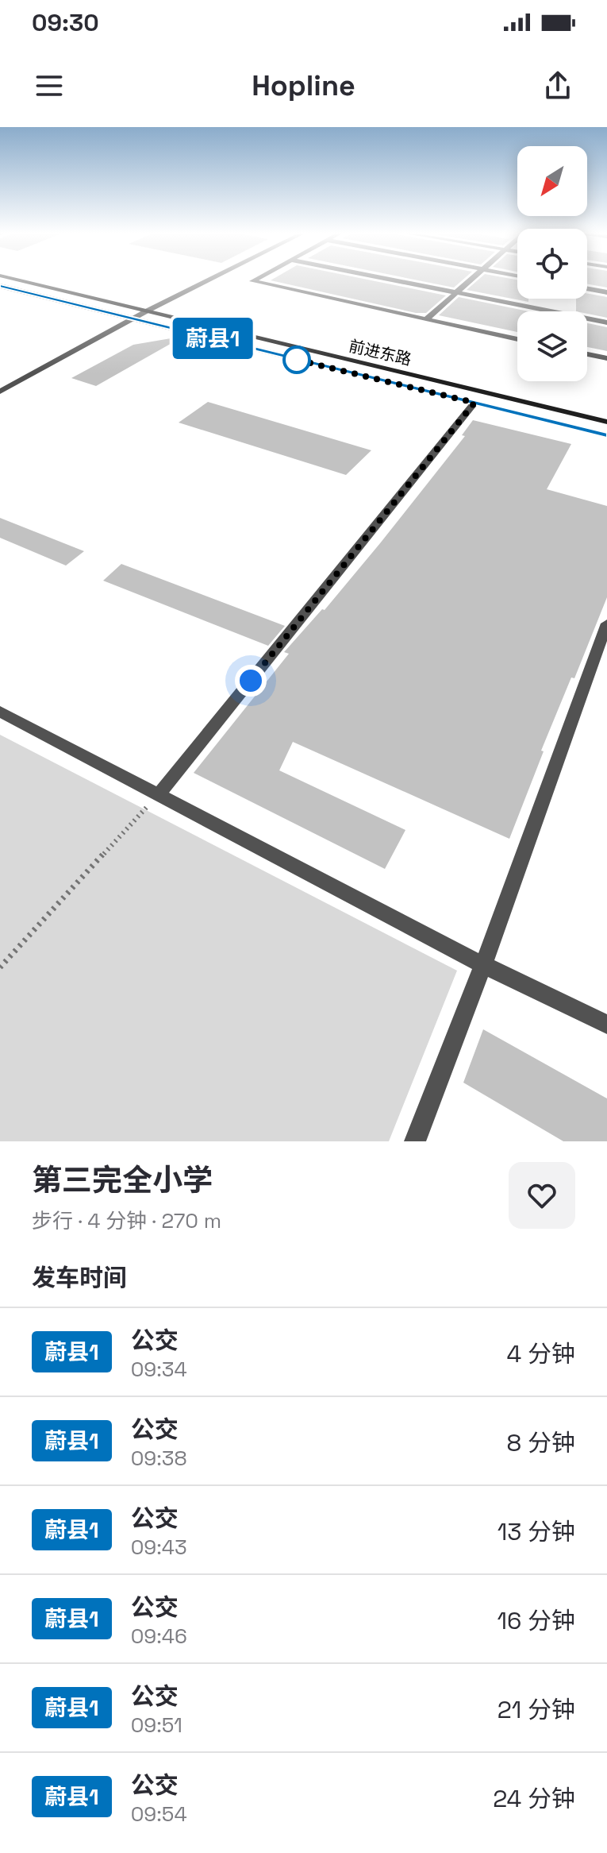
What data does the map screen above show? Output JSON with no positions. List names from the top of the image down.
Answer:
{
  "streets": {
    "main road": ["前进东路"]
  },
  "lines": ["bus line 蔚县1"],
  "north": "bottom left",
  "page": {
    "status": "09:30",
    "header": "Hopline",
    "on_map": "蔚县1",
    "heading": [
      ["第三完全小学", "步行 · 4 分钟 · 270 m"],
      "发车时间"
    ],
    "list": [
      {
        "mark": "蔚县1",
        "name": "公交",
        "note": "09:34",
        "value": "4 分钟"
      },
      {
        "mark": "蔚县1",
        "name": "公交",
        "note": "09:38",
        "value": "8 分钟"
      },
      {
        "mark": "蔚县1",
        "name": "公交",
        "note": "09:43",
        "value": "13 分钟"
      },
      {
        "mark": "蔚县1",
        "name": "公交",
        "note": "09:46",
        "value": "16 分钟"
      },
      {
        "mark": "蔚县1",
        "name": "公交",
        "note": "09:51",
        "value": "21 分钟"
      },
      {
        "mark": "蔚县1",
        "name": "公交",
        "note": "09:54",
        "value": "24 分钟"
      }
    ]
  }
}
